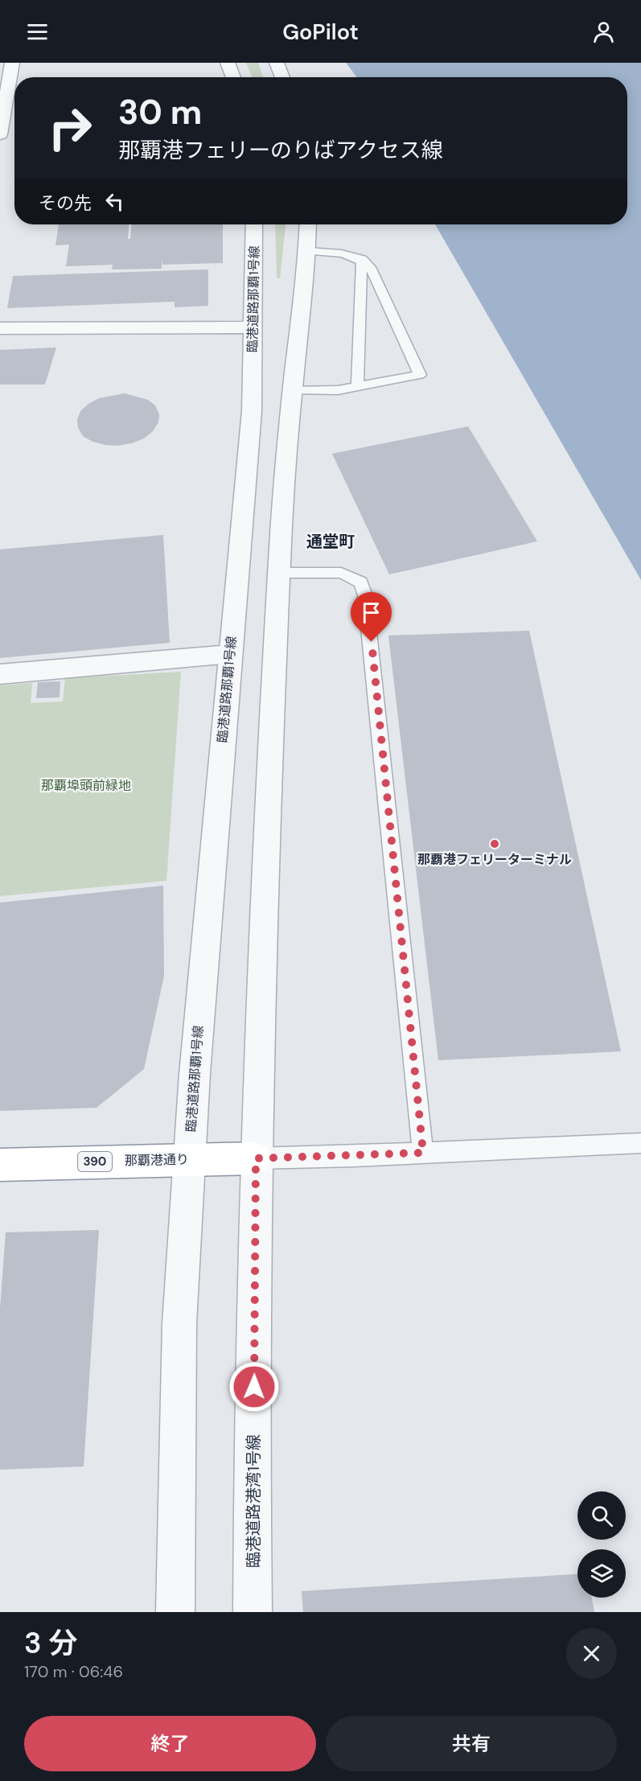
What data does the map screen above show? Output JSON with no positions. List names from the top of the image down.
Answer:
{
  "streets": {
    "highway": ["那覇港通り", "390"],
    "street": ["臨港道路那覇1号線", "臨港道路港湾1号線"]
  },
  "crossings": [
    ["臨港道路那覇1号線", "那覇港通り"],
    ["那覇港通り", "臨港道路港湾1号線"]
  ],
  "districts": ["通堂町"],
  "parks": ["那覇埠頭前緑地"],
  "places": ["那覇港フェリーターミナル"],
  "page": {
    "header": "GoPilot",
    "turn": ["30 m", "那覇港フェリーのりばアクセス線"],
    "then": "その先",
    "heading": ["3 分", "170 m · 06:46"],
    "buttons": ["終了", "共有"]
  }
}
